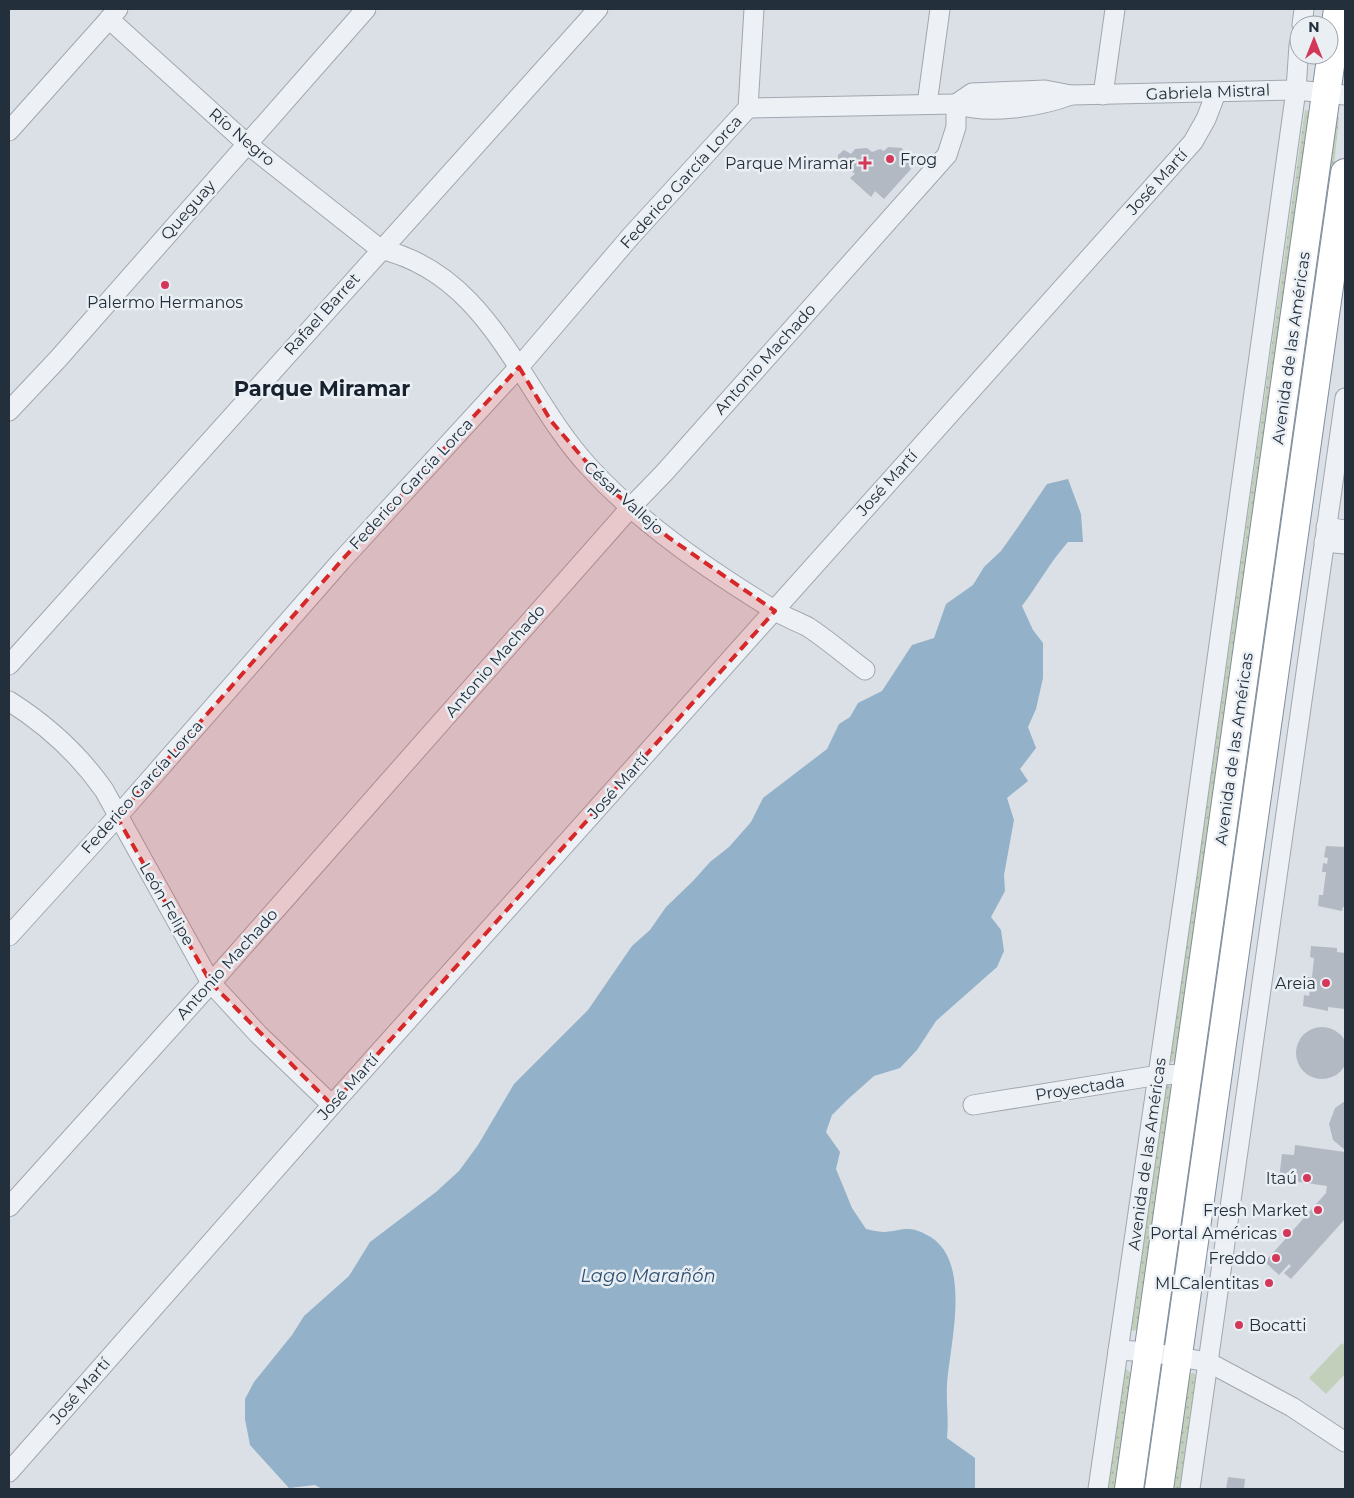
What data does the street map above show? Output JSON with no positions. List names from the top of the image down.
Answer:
{
  "streets": {
    "highway": ["Avenida de las Américas"],
    "street": [
      "Gabriela Mistral",
      "Río Negro",
      "Federico García Lorca",
      "José Martí",
      "Queguay",
      "Rafael Barret",
      "Antonio Machado",
      "César Vallejo",
      "León Felipe",
      "Proyectada"
    ]
  },
  "crossings": [
    ["Gabriela Mistral", "Federico García Lorca"],
    ["Gabriela Mistral", "José Martí"],
    ["Gabriela Mistral", "Avenida de las Américas"],
    ["Gabriela Mistral", "Antonio Machado"],
    ["Río Negro", "Queguay"],
    ["Río Negro", "Rafael Barret"],
    ["Río Negro", "César Vallejo"],
    ["Federico García Lorca", "César Vallejo"],
    ["Federico García Lorca", "León Felipe"],
    ["José Martí", "César Vallejo"],
    ["José Martí", "León Felipe"],
    ["Rafael Barret", "César Vallejo"],
    ["Avenida de las Américas", "Proyectada"],
    ["Antonio Machado", "César Vallejo"],
    ["Antonio Machado", "León Felipe"]
  ],
  "districts": ["Parque Miramar"],
  "water": ["Lago Marañón"],
  "places": {
    "other": [
      "Frog",
      "Palermo Hermanos",
      "Areia",
      "Itaú",
      "Fresh Market",
      "Portal Américas",
      "Freddo",
      "MLCalentitas",
      "Bocatti"
    ],
    "health": ["Parque Miramar"]
  },
  "north": "top"
}
